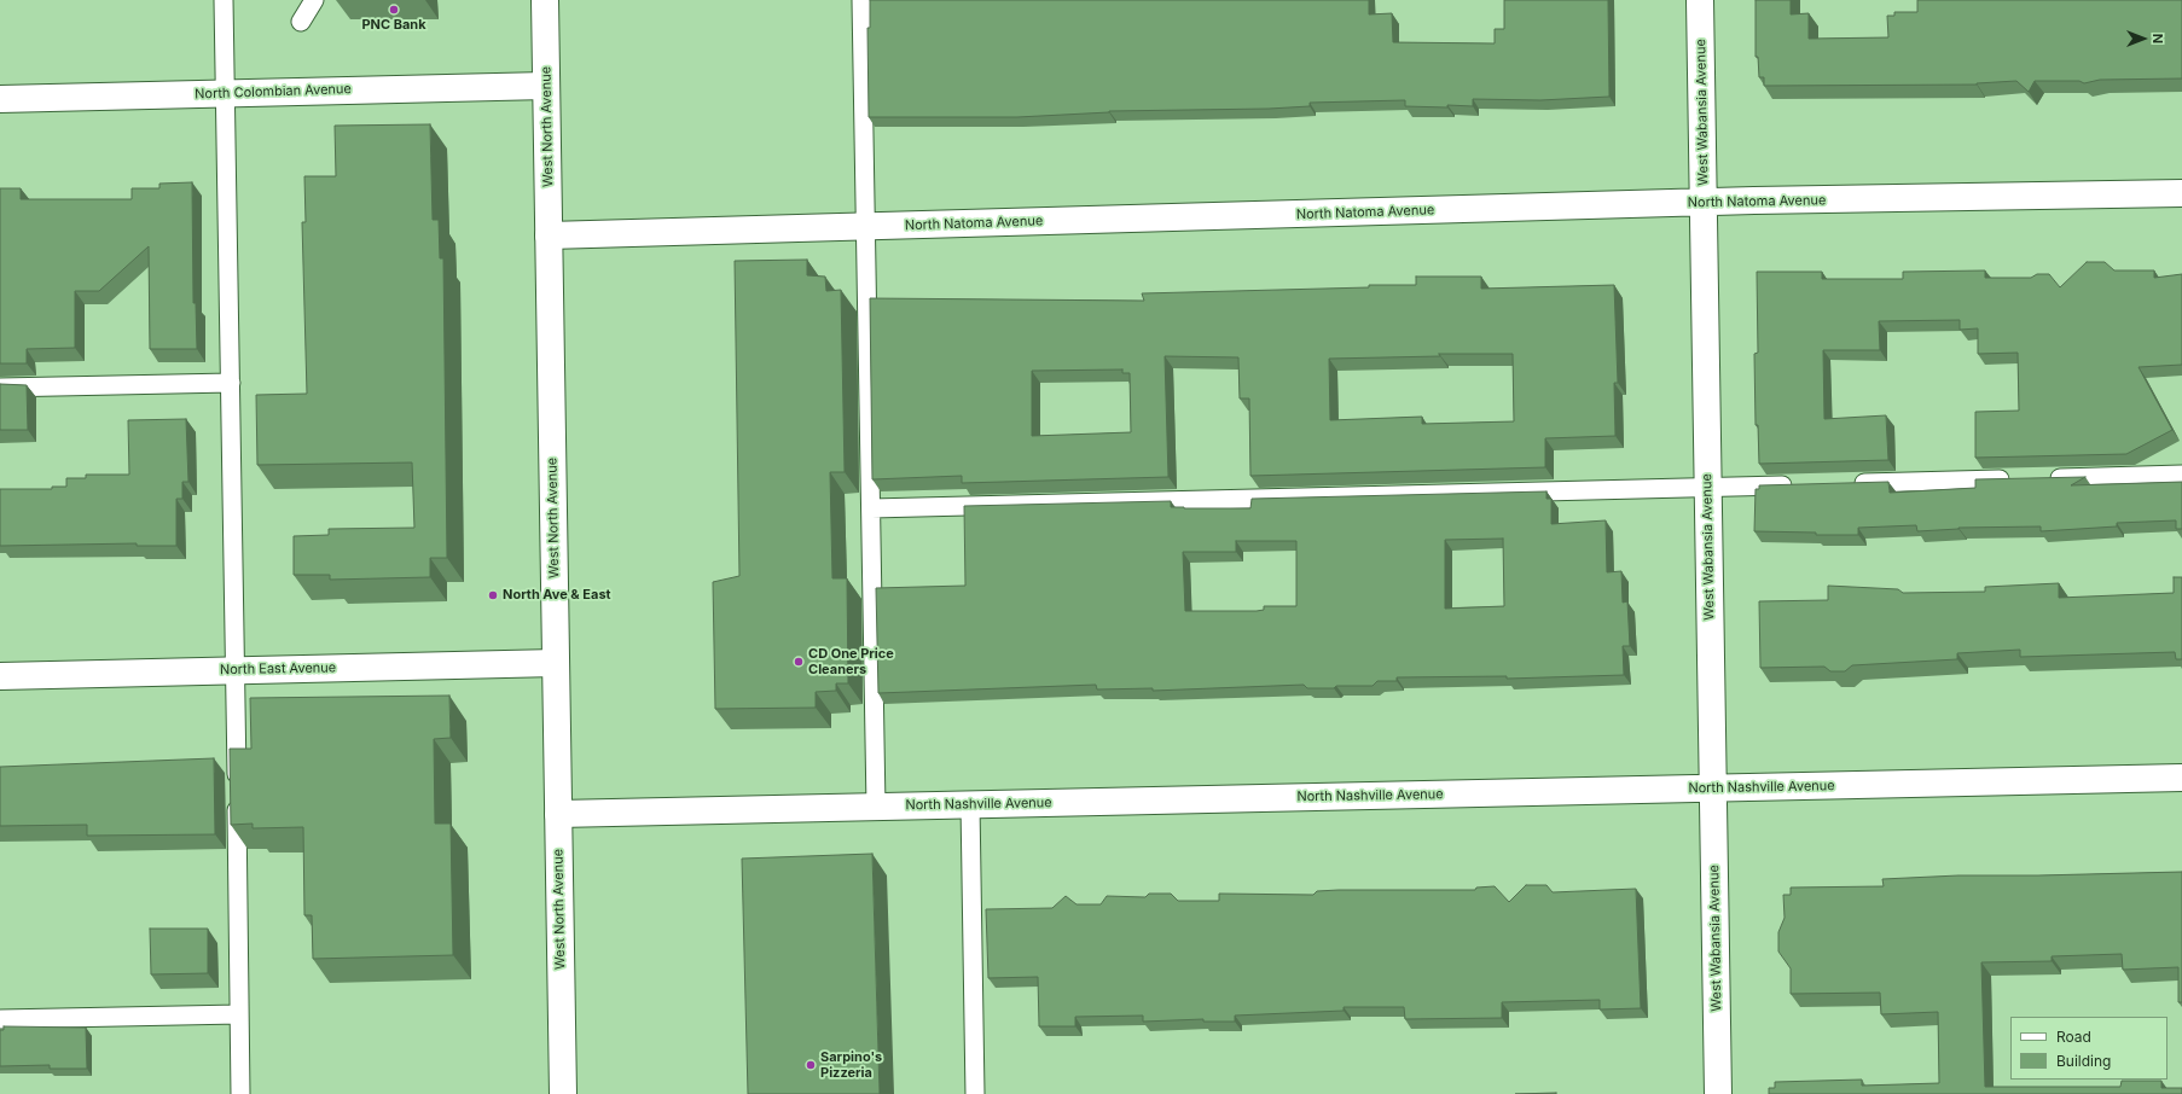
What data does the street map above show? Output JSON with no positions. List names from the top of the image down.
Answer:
{
  "streets": {
    "street": [
      "North Colombian Avenue",
      "West Wabansia Avenue",
      "West North Avenue",
      "North Natoma Avenue",
      "North East Avenue",
      "North Nashville Avenue"
    ]
  },
  "crossings": [
    ["North Colombian Avenue", "West North Avenue"],
    ["West Wabansia Avenue", "North Natoma Avenue"],
    ["West Wabansia Avenue", "North Nashville Avenue"],
    ["West North Avenue", "North Natoma Avenue"],
    ["West North Avenue", "North East Avenue"],
    ["West North Avenue", "North Nashville Avenue"]
  ],
  "places": [
    "PNC Bank",
    "North Ave & East",
    "CD One Price Cleaners",
    "Sarpino's Pizzeria"
  ],
  "legend": ["Road", "Building"],
  "north": "right"
}
